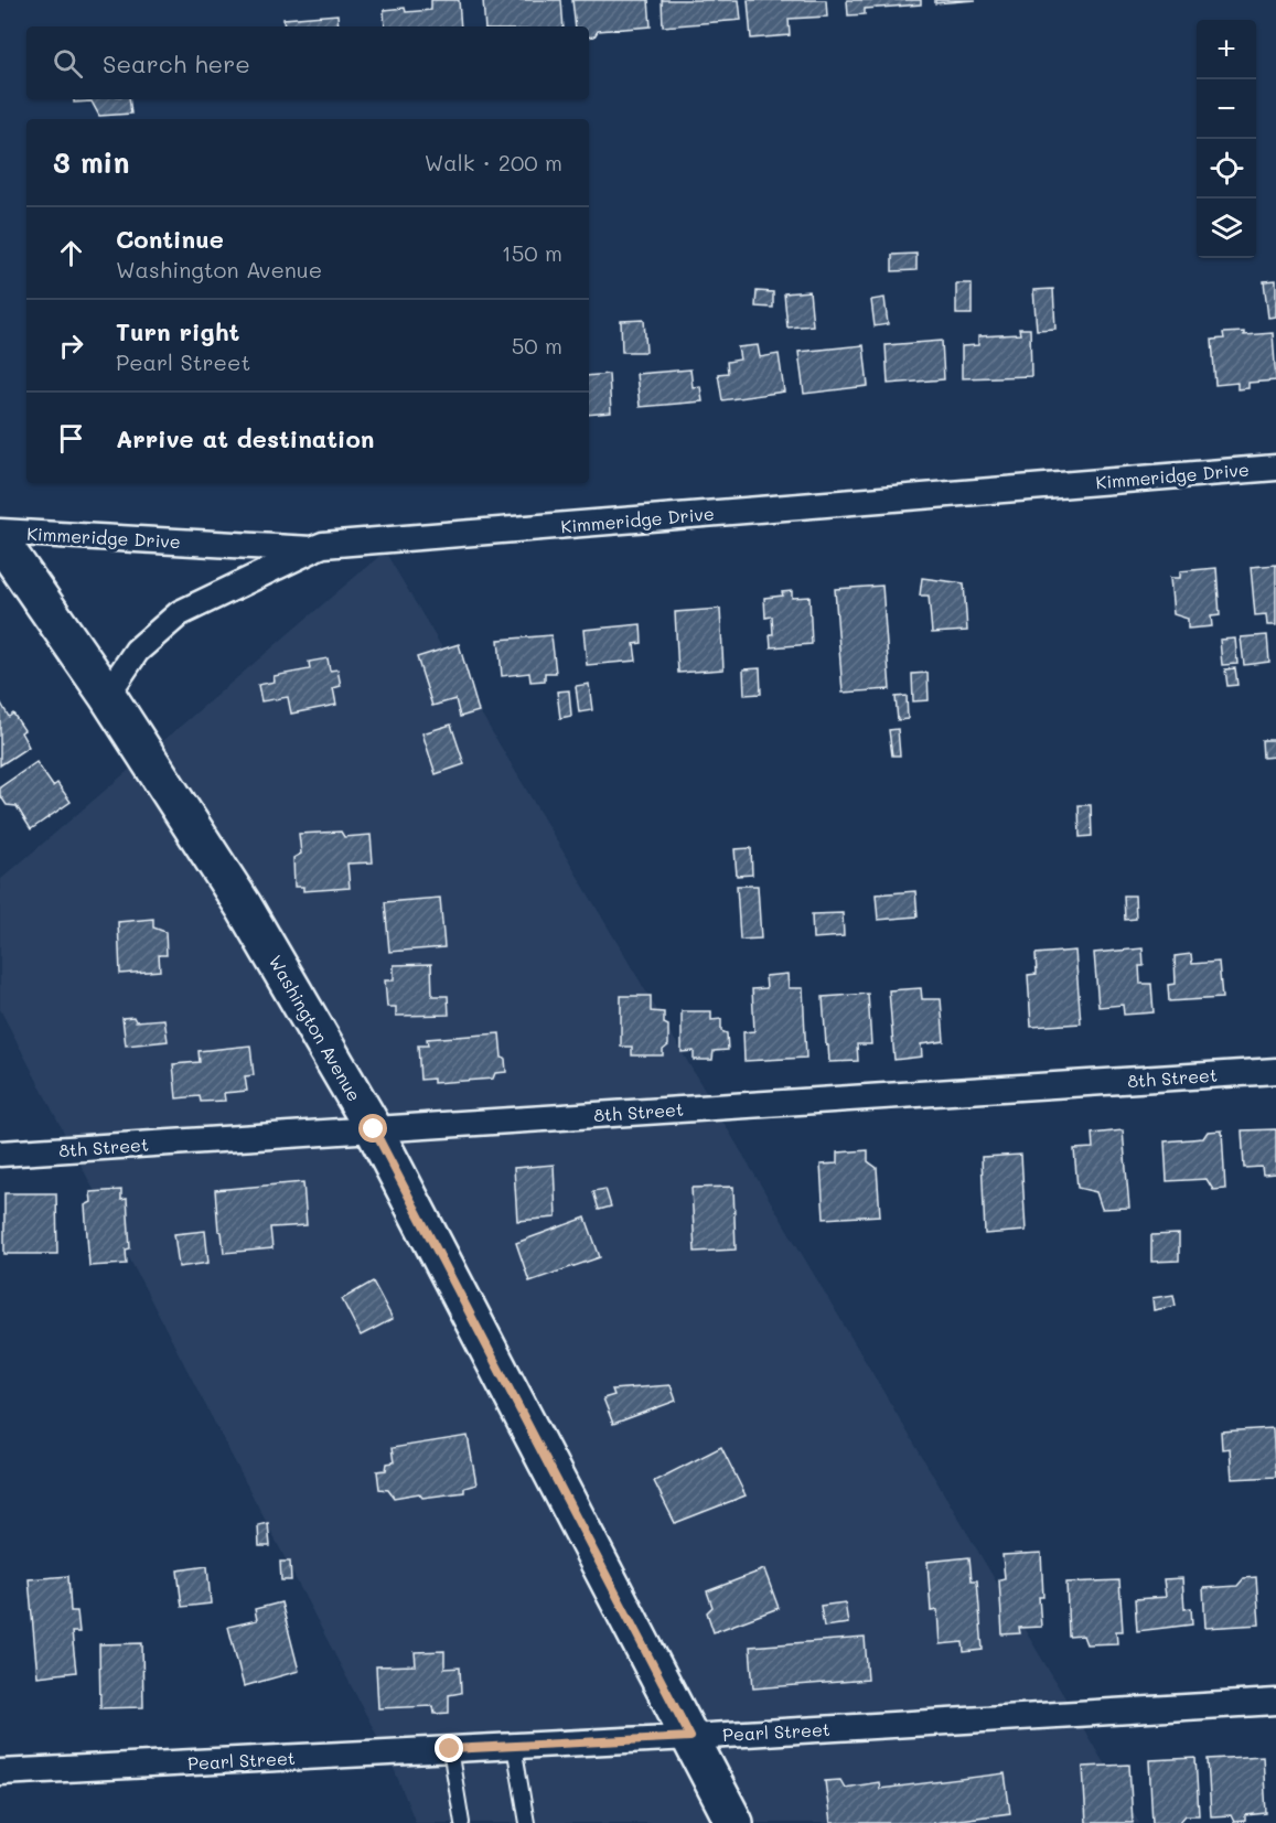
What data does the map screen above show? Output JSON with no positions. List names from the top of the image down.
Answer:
{
  "streets": {
    "street": [
      "Kimmeridge Drive",
      "Washington Avenue",
      "8th Street",
      "Pearl Street"
    ]
  },
  "crossings": [
    ["Washington Avenue", "8th Street"],
    ["Washington Avenue", "Pearl Street"]
  ],
  "page": {
    "map_buttons": ["+", "−"],
    "search": "Search here",
    "heading": ["3 min", "Walk · 200 m"],
    "list": [
      ["Continue", "Washington Avenue", "150 m"],
      ["Turn right", "Pearl Street", "50 m"],
      "Arrive at destination"
    ]
  }
}
